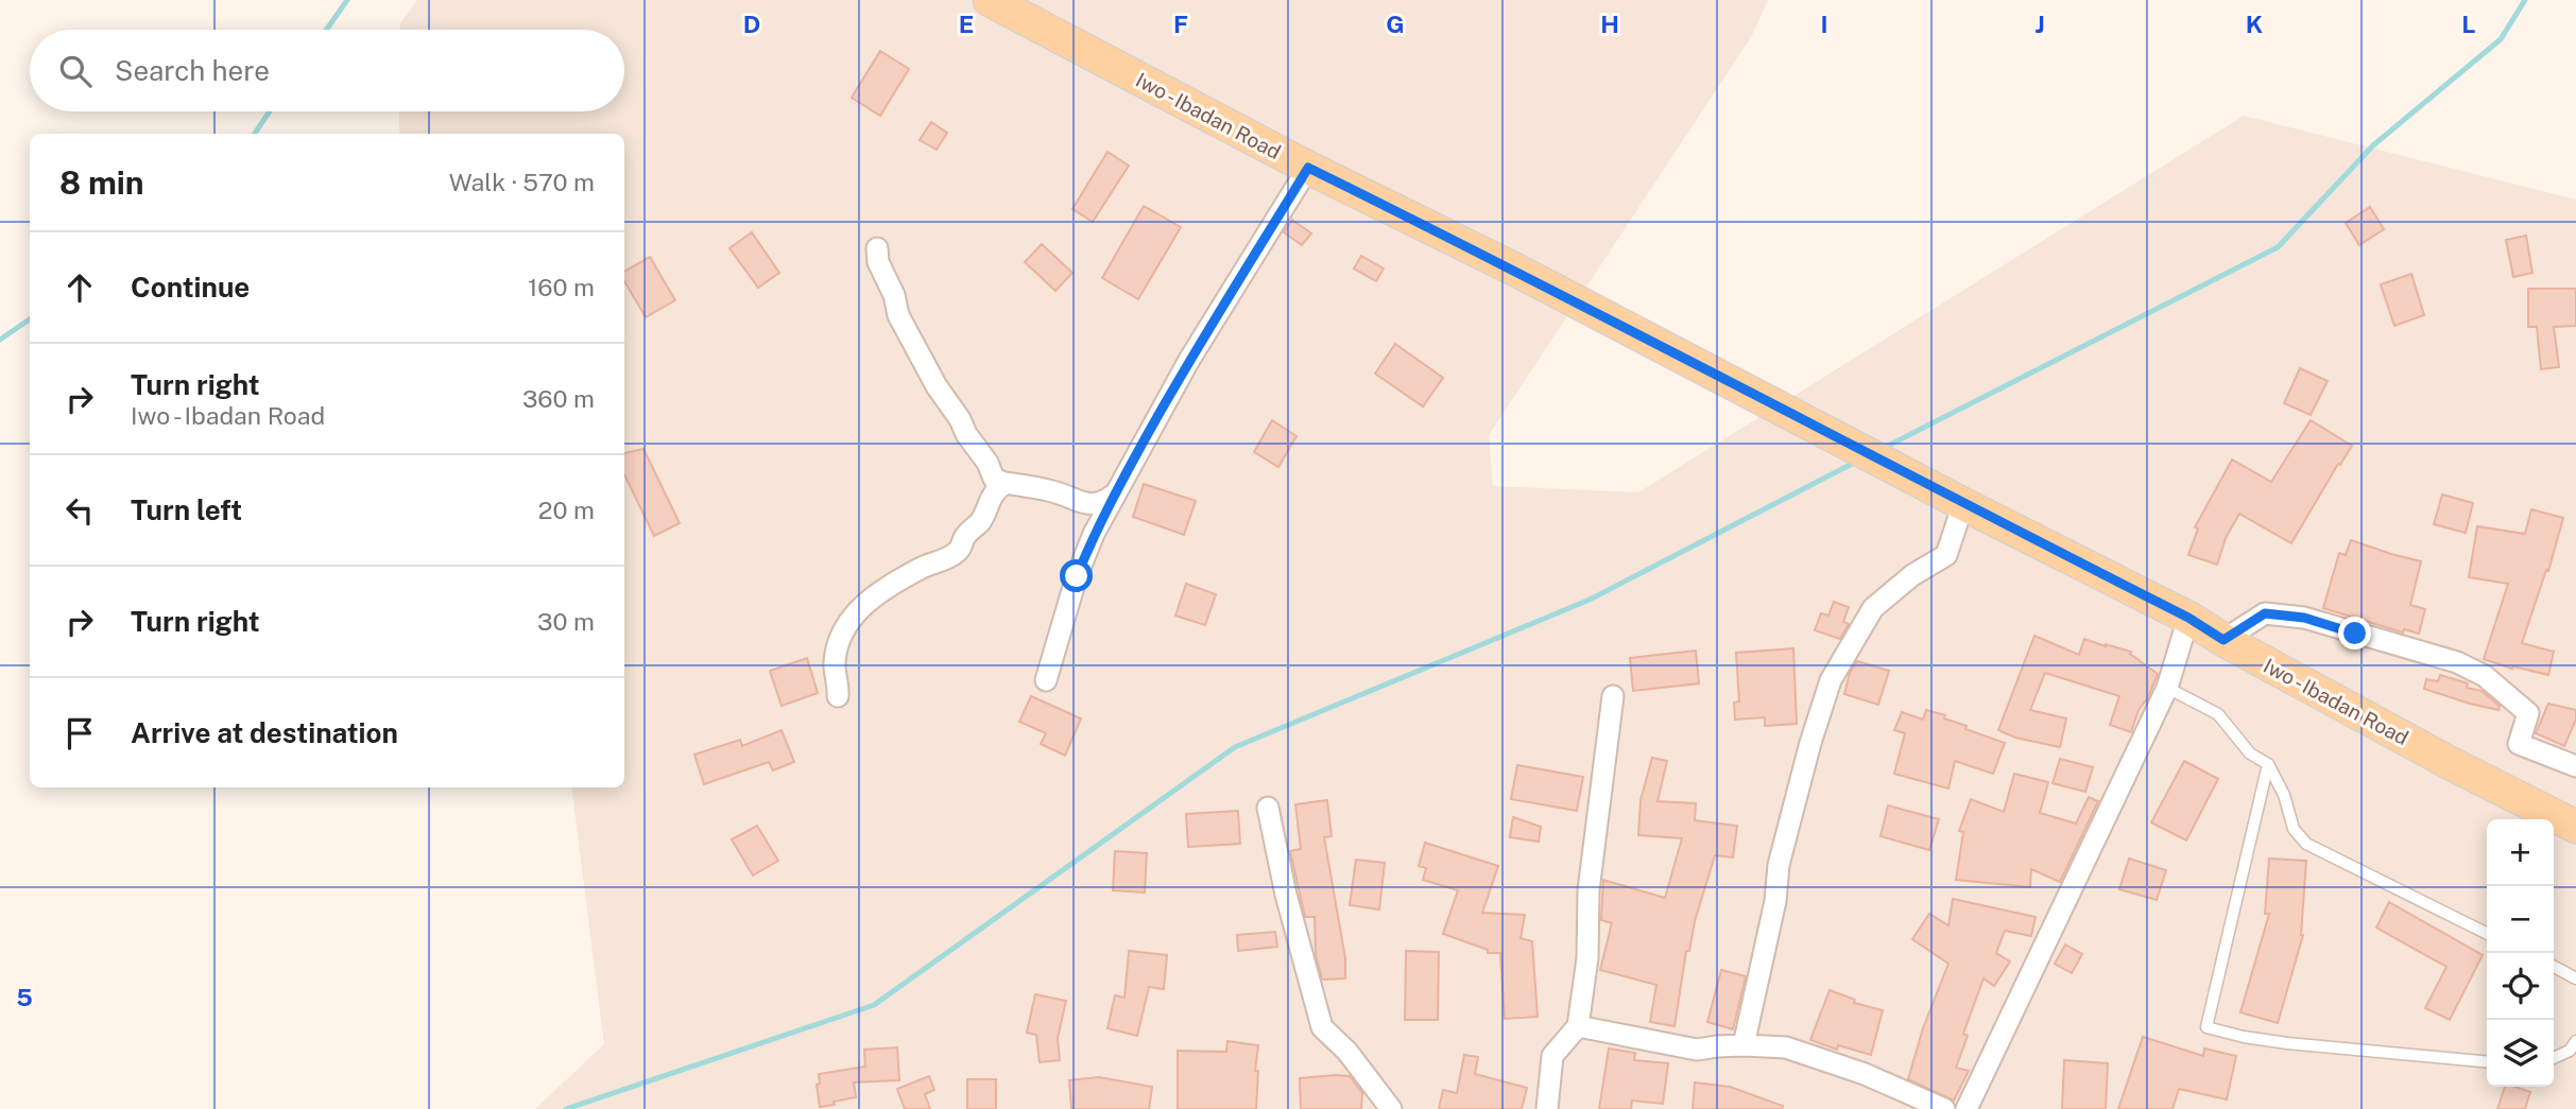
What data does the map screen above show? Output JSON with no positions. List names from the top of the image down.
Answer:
{
  "streets": {
    "main road": ["Iwo - Ibadan Road"]
  },
  "page": {
    "search": "Search here",
    "heading": ["8 min", "Walk · 570 m"],
    "list": [
      ["Continue", "160 m"],
      ["Turn right", "Iwo - Ibadan Road", "360 m"],
      ["Turn left", "20 m"],
      ["Turn right", "30 m"],
      "Arrive at destination"
    ],
    "map_buttons": ["+", "−"]
  },
  "grid": {
    "columns": [
      "D",
      "E",
      "F",
      "G",
      "H",
      "I",
      "J",
      "K",
      "L"
    ],
    "rows": ["5"]
  }
}
